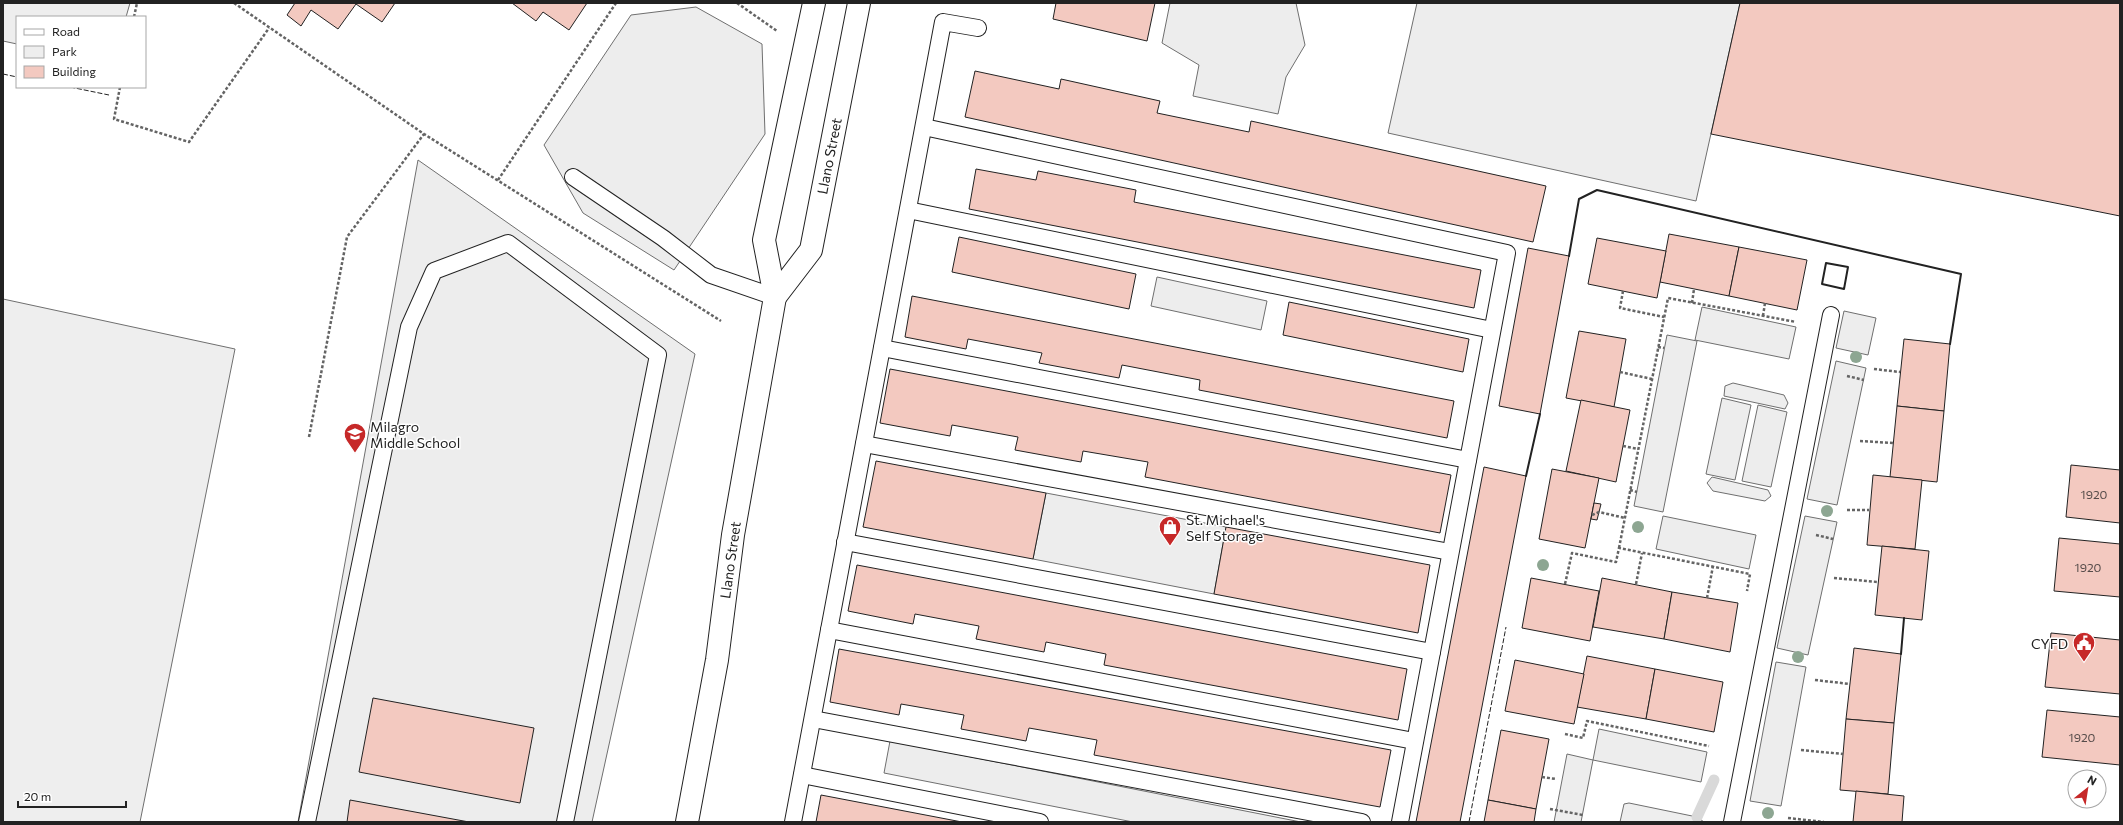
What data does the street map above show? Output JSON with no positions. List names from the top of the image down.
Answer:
{
  "streets": {
    "street": ["Llano Street"]
  },
  "places": {
    "school or university": ["Milagro Middle School"],
    "shop": ["St. Michael's Self Storage"],
    "public building": ["CYFD"]
  },
  "house_numbers": ["1920", "1920", "1920"],
  "legend": ["Road", "Park", "Building"],
  "scale_bar": "20 m",
  "north": "top right"
}
